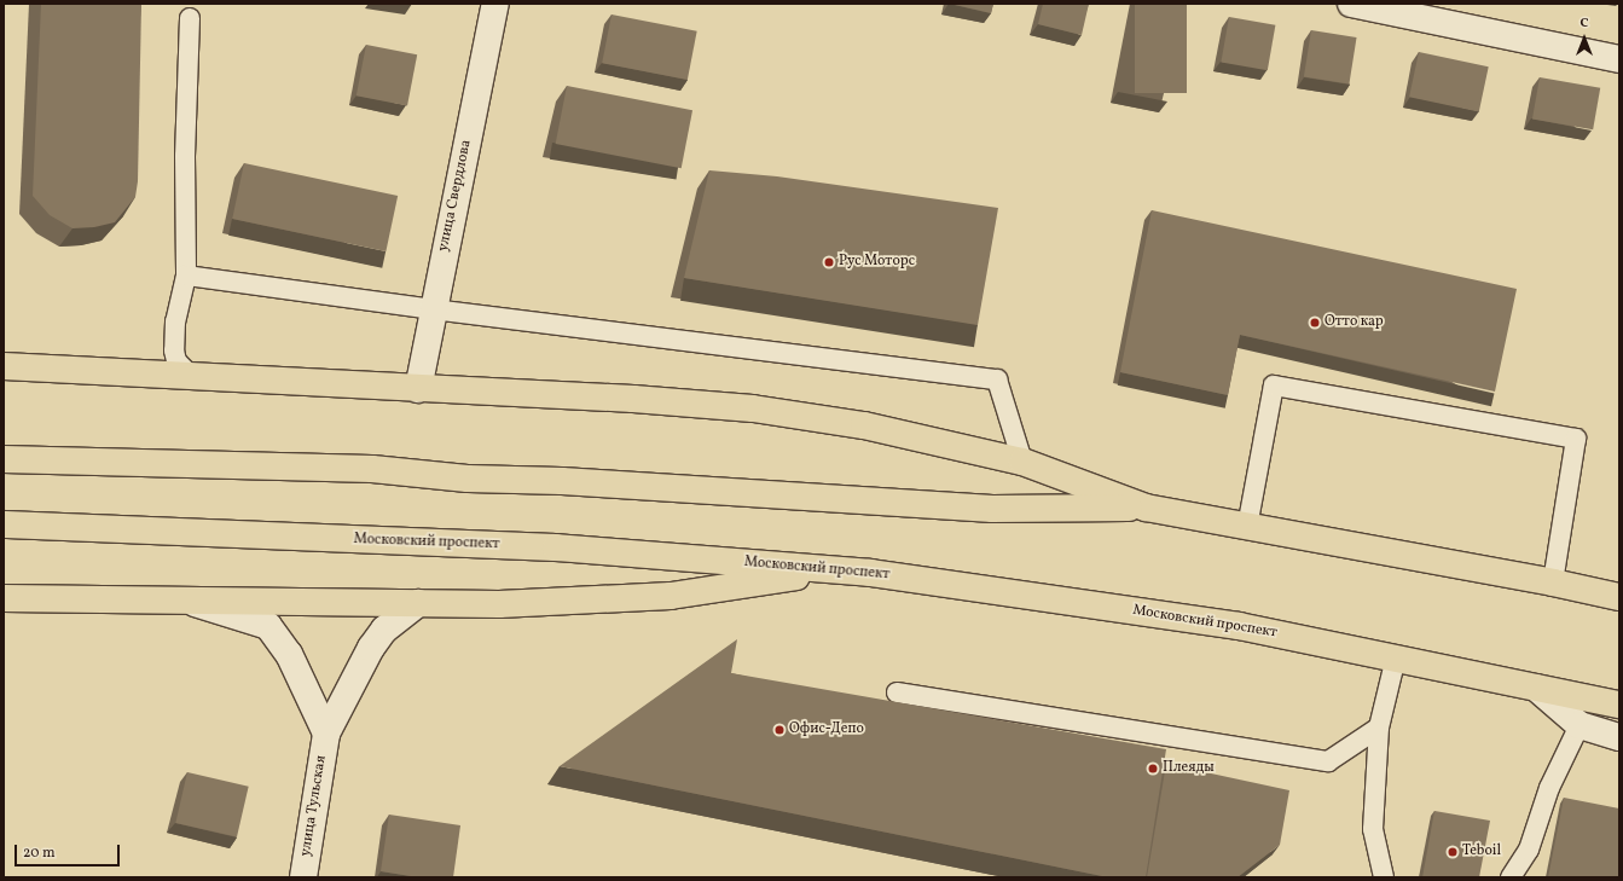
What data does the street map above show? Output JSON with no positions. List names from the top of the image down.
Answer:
{
  "streets": {
    "main road": ["Московский проспект"],
    "street": ["улица Свердлова", "улица Тульская"]
  },
  "places": [
    "Рус Моторс",
    "Отто кар",
    "Офис-Депо",
    "Плеяды",
    "Teboil"
  ],
  "scale_bar": "20 m",
  "north": "top"
}
